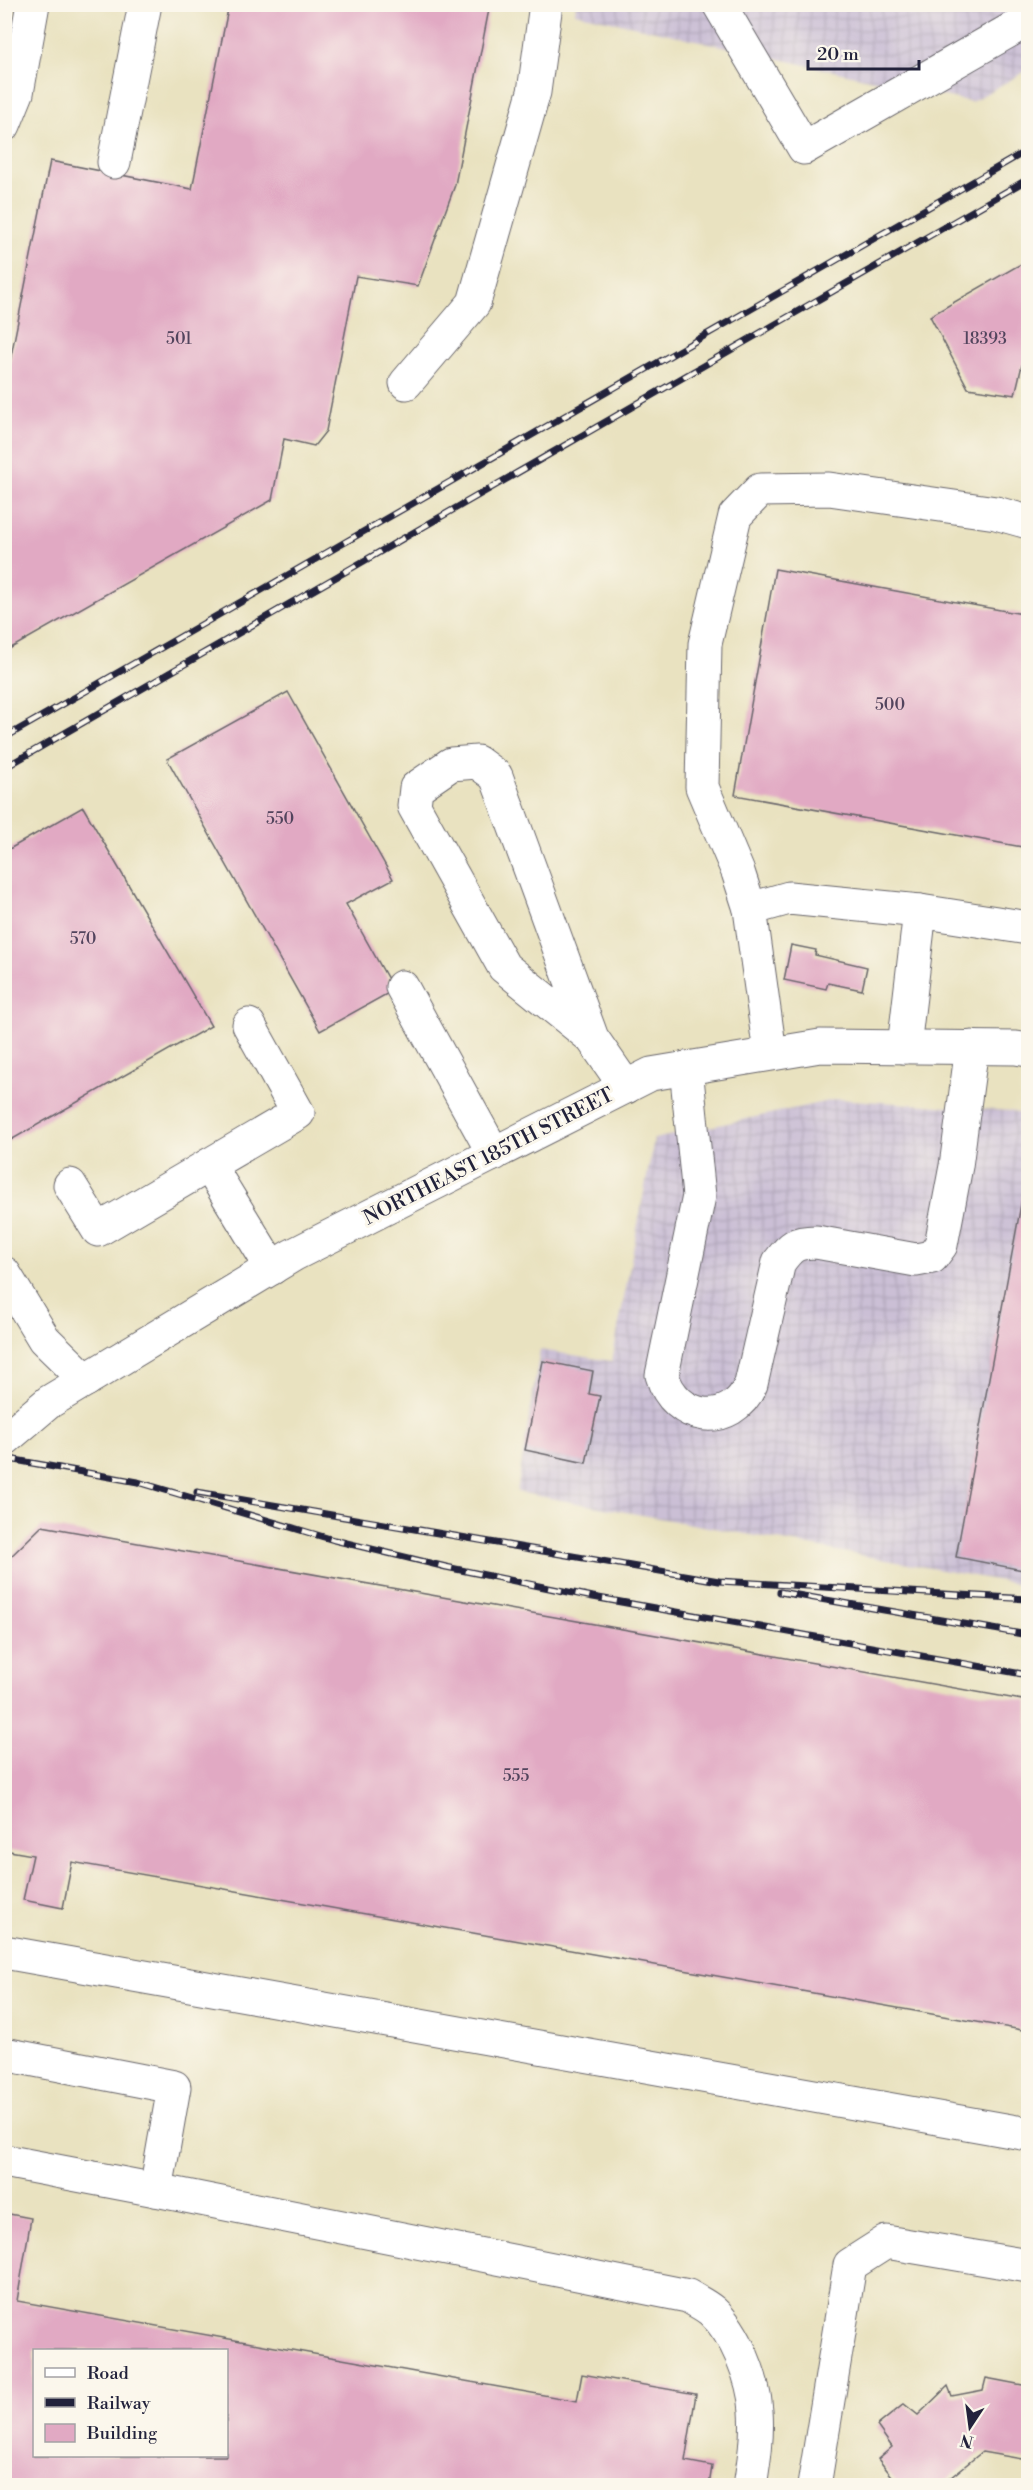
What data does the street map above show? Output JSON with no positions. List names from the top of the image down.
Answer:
{
  "streets": {
    "street": ["NORTHEAST 185TH STREET"]
  },
  "house_numbers": [
    "501",
    "18393",
    "500",
    "550",
    "570",
    "555"
  ],
  "legend": ["Road", "Railway", "Building"],
  "scale_bar": "20 m",
  "north": "bottom"
}
